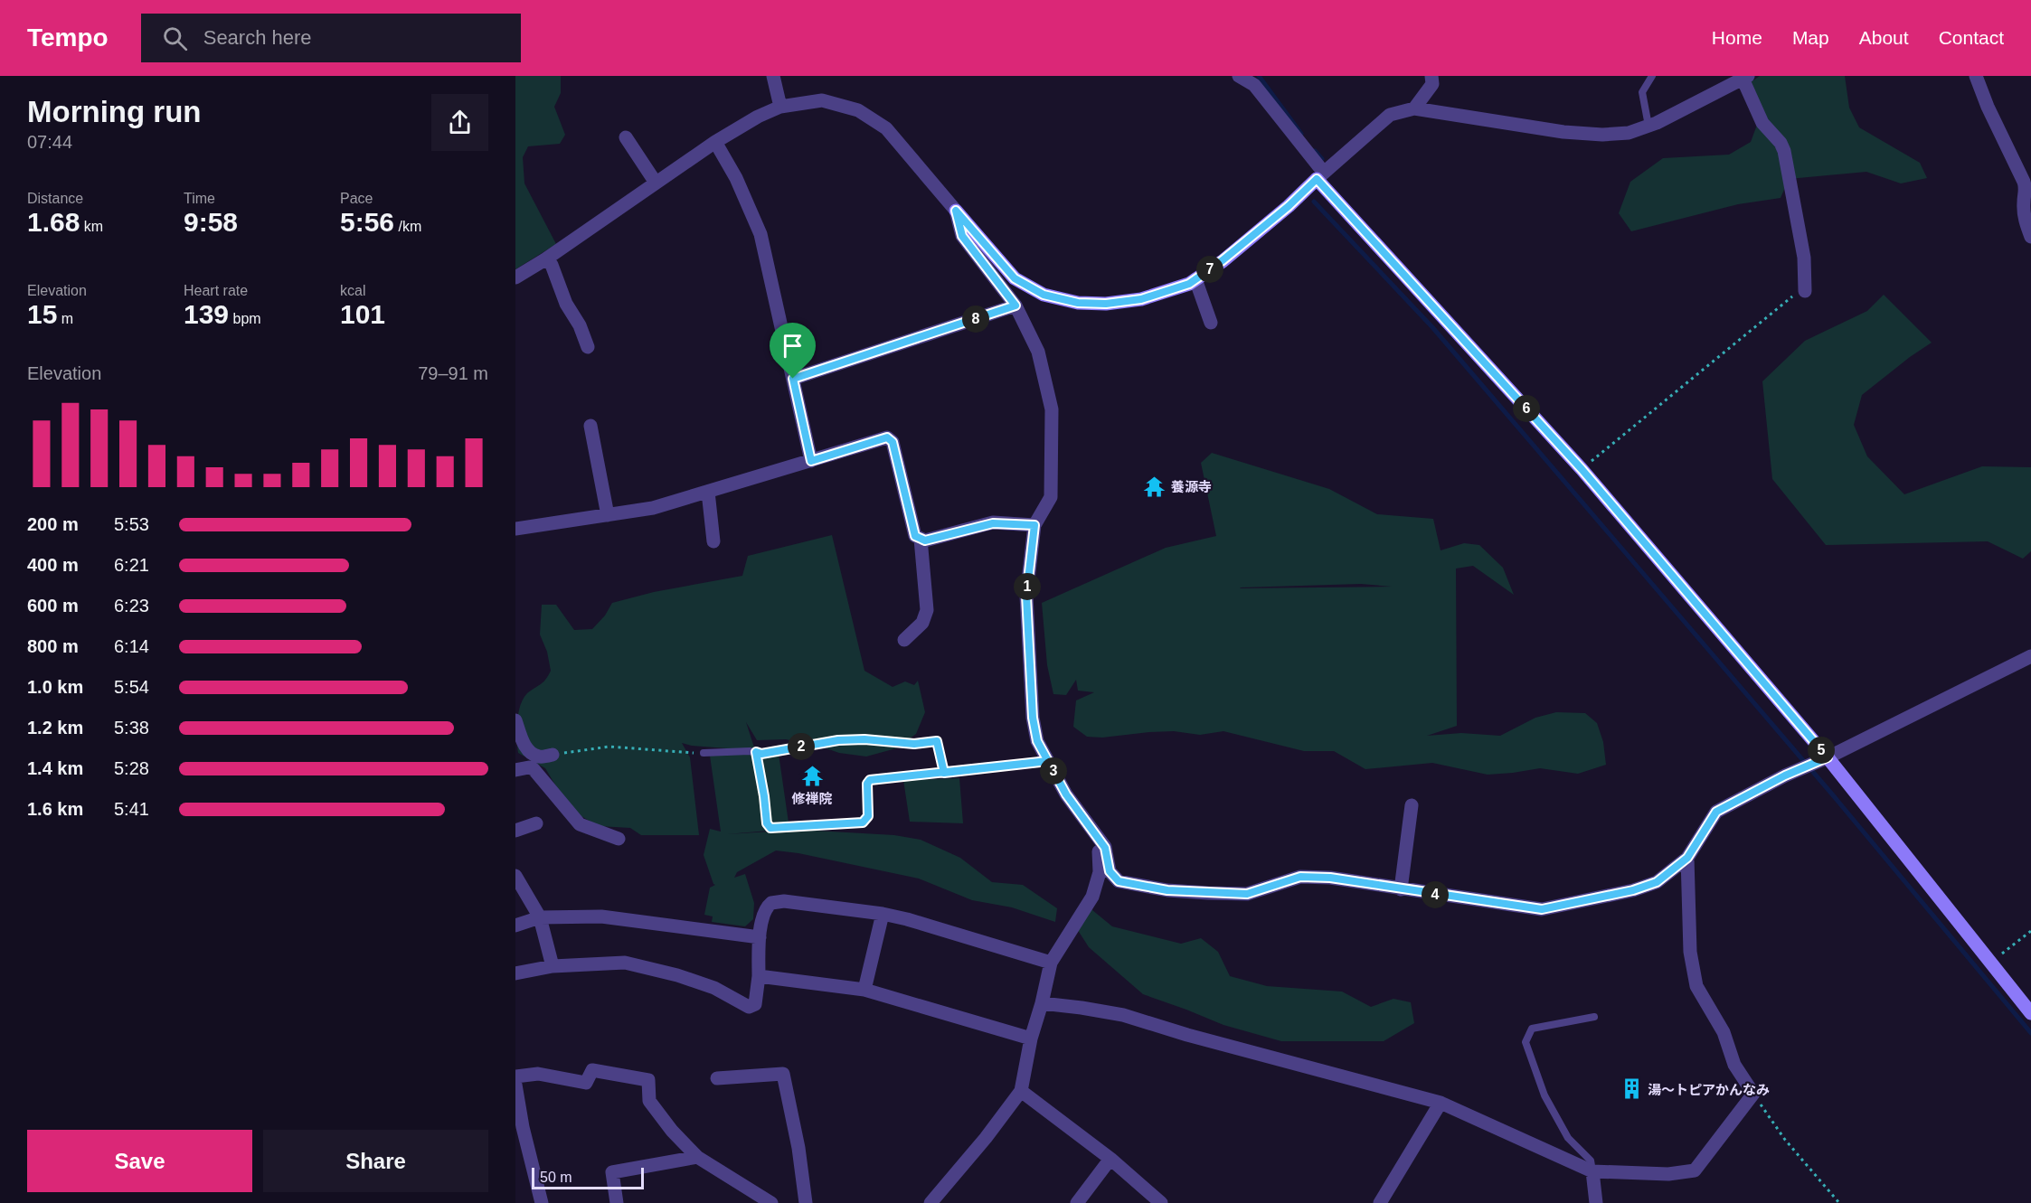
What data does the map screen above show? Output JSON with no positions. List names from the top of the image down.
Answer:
{
  "places": {
    "temple": ["養源寺", "修禅院"],
    "building": ["湯～トピアかんなみ"]
  },
  "scale_bar": "50 m",
  "page": {
    "header": "Tempo",
    "search": "Search here",
    "nav": [
      "Home",
      "Map",
      "About",
      "Contact"
    ],
    "heading": ["Morning run", "07:44"],
    "stats": [
      ["Distance", "1.68 km"],
      ["Time", "9:58"],
      ["Pace", "5:56 /km"],
      ["Elevation", "15 m"],
      ["Heart rate", "139 bpm"],
      ["kcal", "101"]
    ],
    "pins": [
      "7",
      "8",
      "6",
      "1",
      "2",
      "5",
      "3",
      "4"
    ],
    "chart": ["Elevation", "79–91 m"],
    "list": [
      {
        "name": "200 m",
        "note": "5:53"
      },
      {
        "name": "400 m",
        "note": "6:21"
      },
      {
        "name": "600 m",
        "note": "6:23"
      },
      {
        "name": "800 m",
        "note": "6:14"
      },
      {
        "name": "1.0 km",
        "note": "5:54"
      },
      {
        "name": "1.2 km",
        "note": "5:38"
      },
      {
        "name": "1.4 km",
        "note": "5:28"
      },
      {
        "name": "1.6 km",
        "note": "5:41"
      }
    ],
    "buttons": ["Save", "Share"],
    "scale": "50 m"
  }
}
